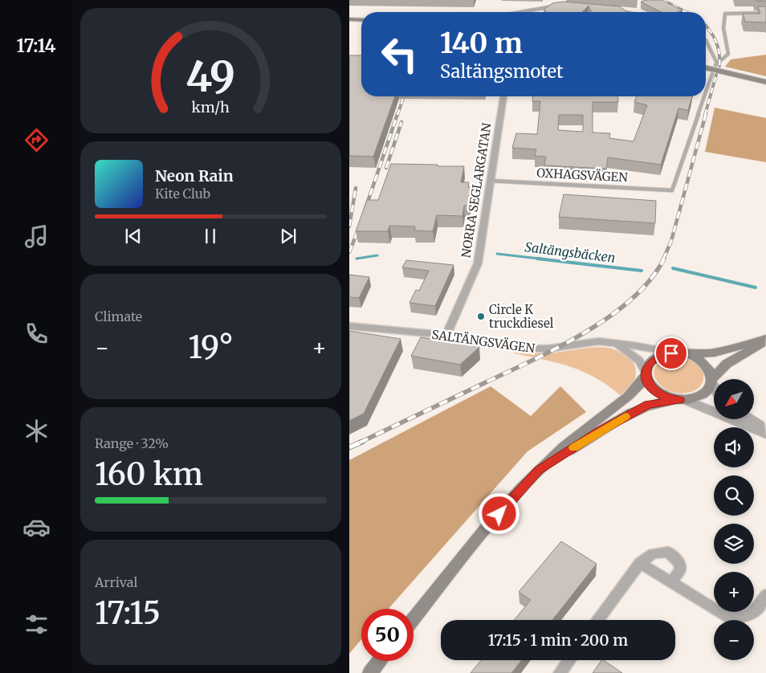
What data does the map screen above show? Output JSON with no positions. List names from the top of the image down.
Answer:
{
  "streets": {
    "street": ["NORRA SEGLARGATAN", "SALTÄNGSVÄGEN"],
    "lane": ["OXHAGSVÄGEN"]
  },
  "crossings": [
    ["OXHAGSVÄGEN", "NORRA SEGLARGATAN"],
    ["NORRA SEGLARGATAN", "SALTÄNGSVÄGEN"]
  ],
  "water": ["Saltängsbäcken"],
  "places": ["Circle K truckdiesel"],
  "north": "bottom left",
  "page": {
    "tabs": "17:14",
    "turn": ["140 m", "Saltängsmotet"],
    "song": ["Neon Rain", "Kite Club"],
    "tile": [
      "Climate",
      ["Range · 32%", "160 km"],
      ["Arrival", "17:15"]
    ],
    "heat": ["−", "19°", "+"],
    "map_buttons": ["+", "−"],
    "limit": "50",
    "trip": "17:15 · 1 min · 200 m",
    "gauge": ["49", "km/h"]
  }
}
